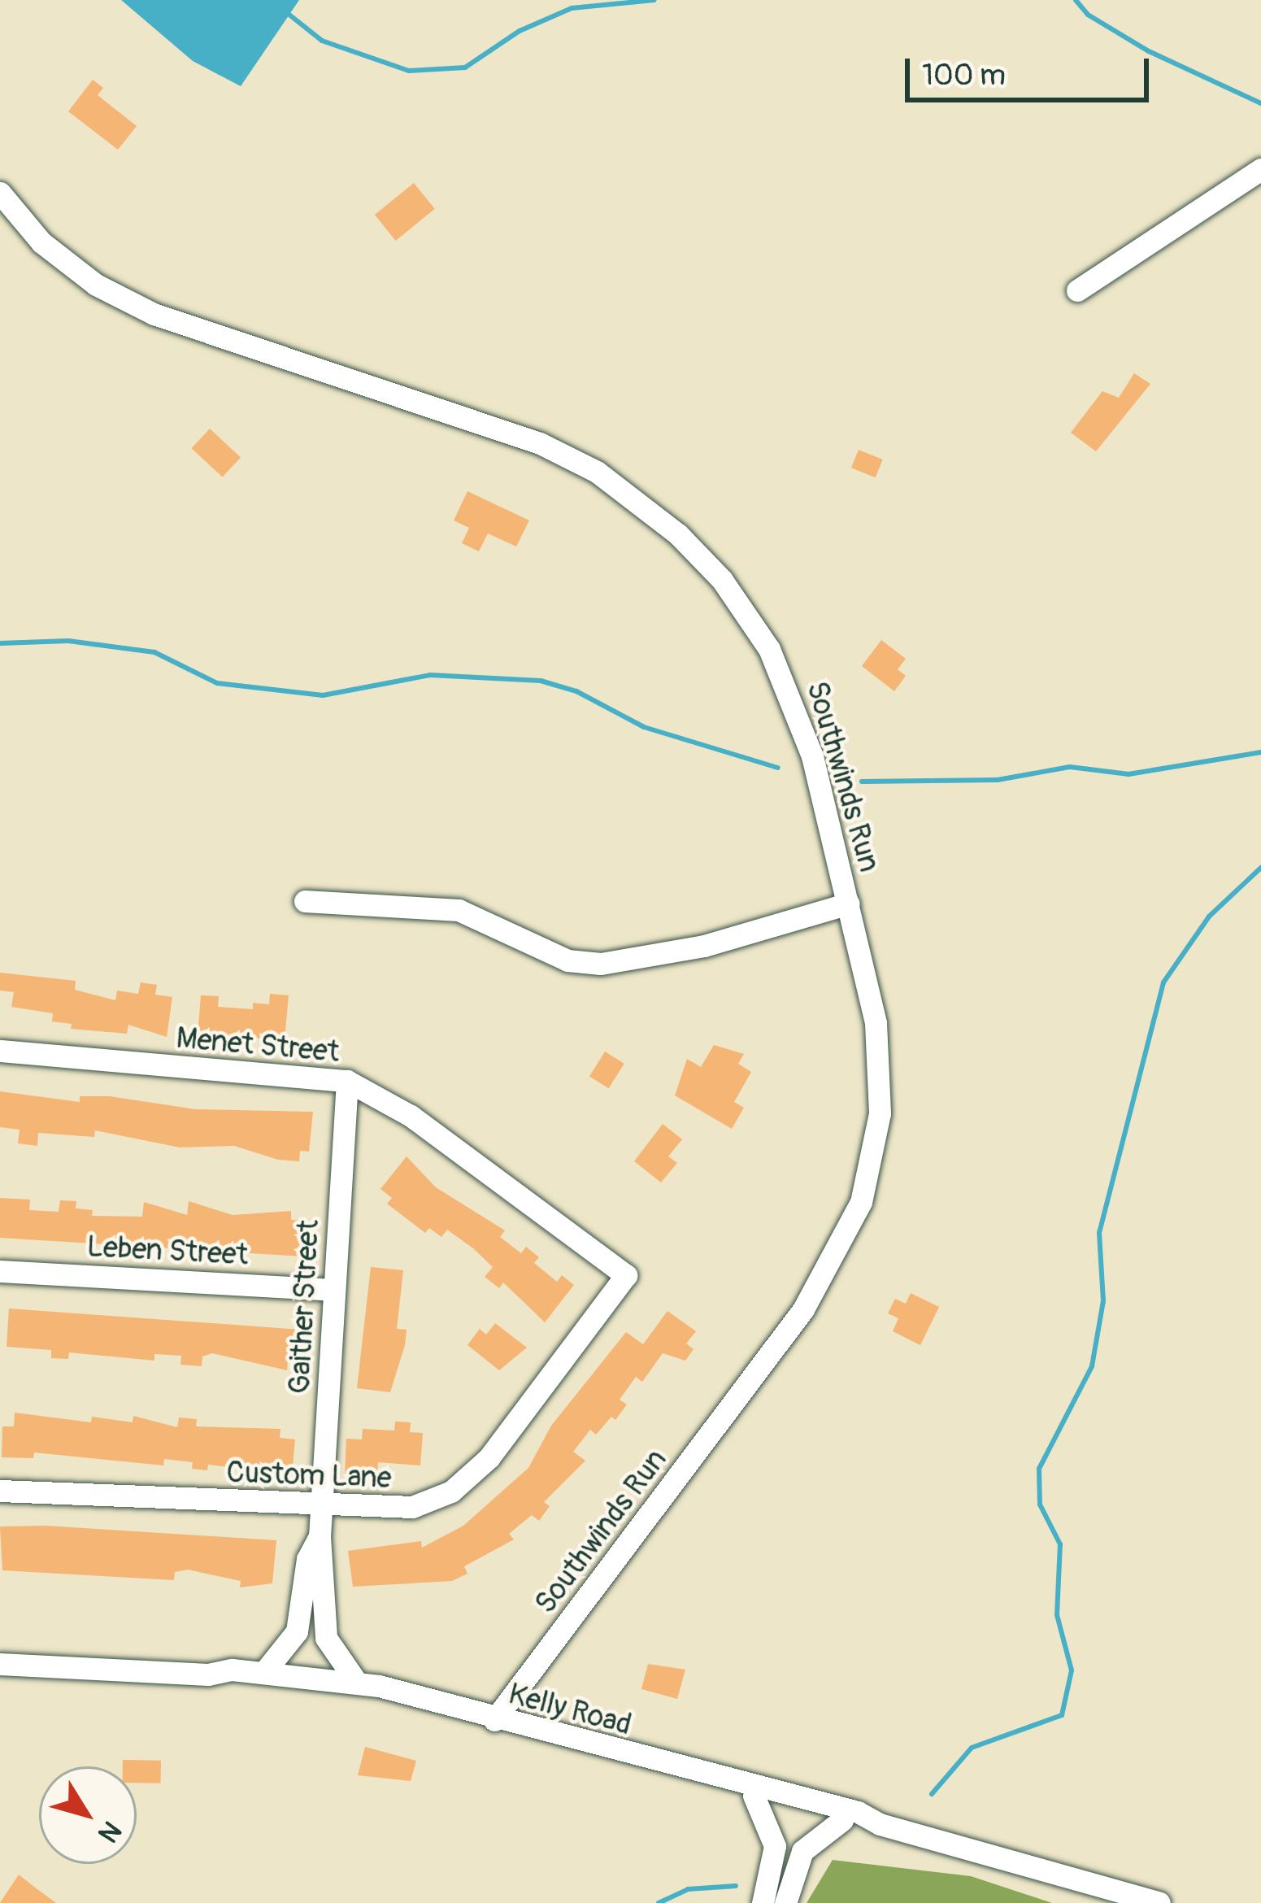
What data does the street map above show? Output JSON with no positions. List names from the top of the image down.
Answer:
{
  "streets": {
    "street": [
      "Southwinds Run",
      "Menet Street",
      "Leben Street",
      "Gaither Street",
      "Custom Lane",
      "Kelly Road"
    ]
  },
  "crossings": [
    ["Southwinds Run", "Kelly Road"],
    ["Menet Street", "Gaither Street"],
    ["Menet Street", "Custom Lane"],
    ["Leben Street", "Gaither Street"],
    ["Gaither Street", "Custom Lane"],
    ["Gaither Street", "Kelly Road"]
  ],
  "scale_bar": "100 m",
  "north": "bottom right"
}
